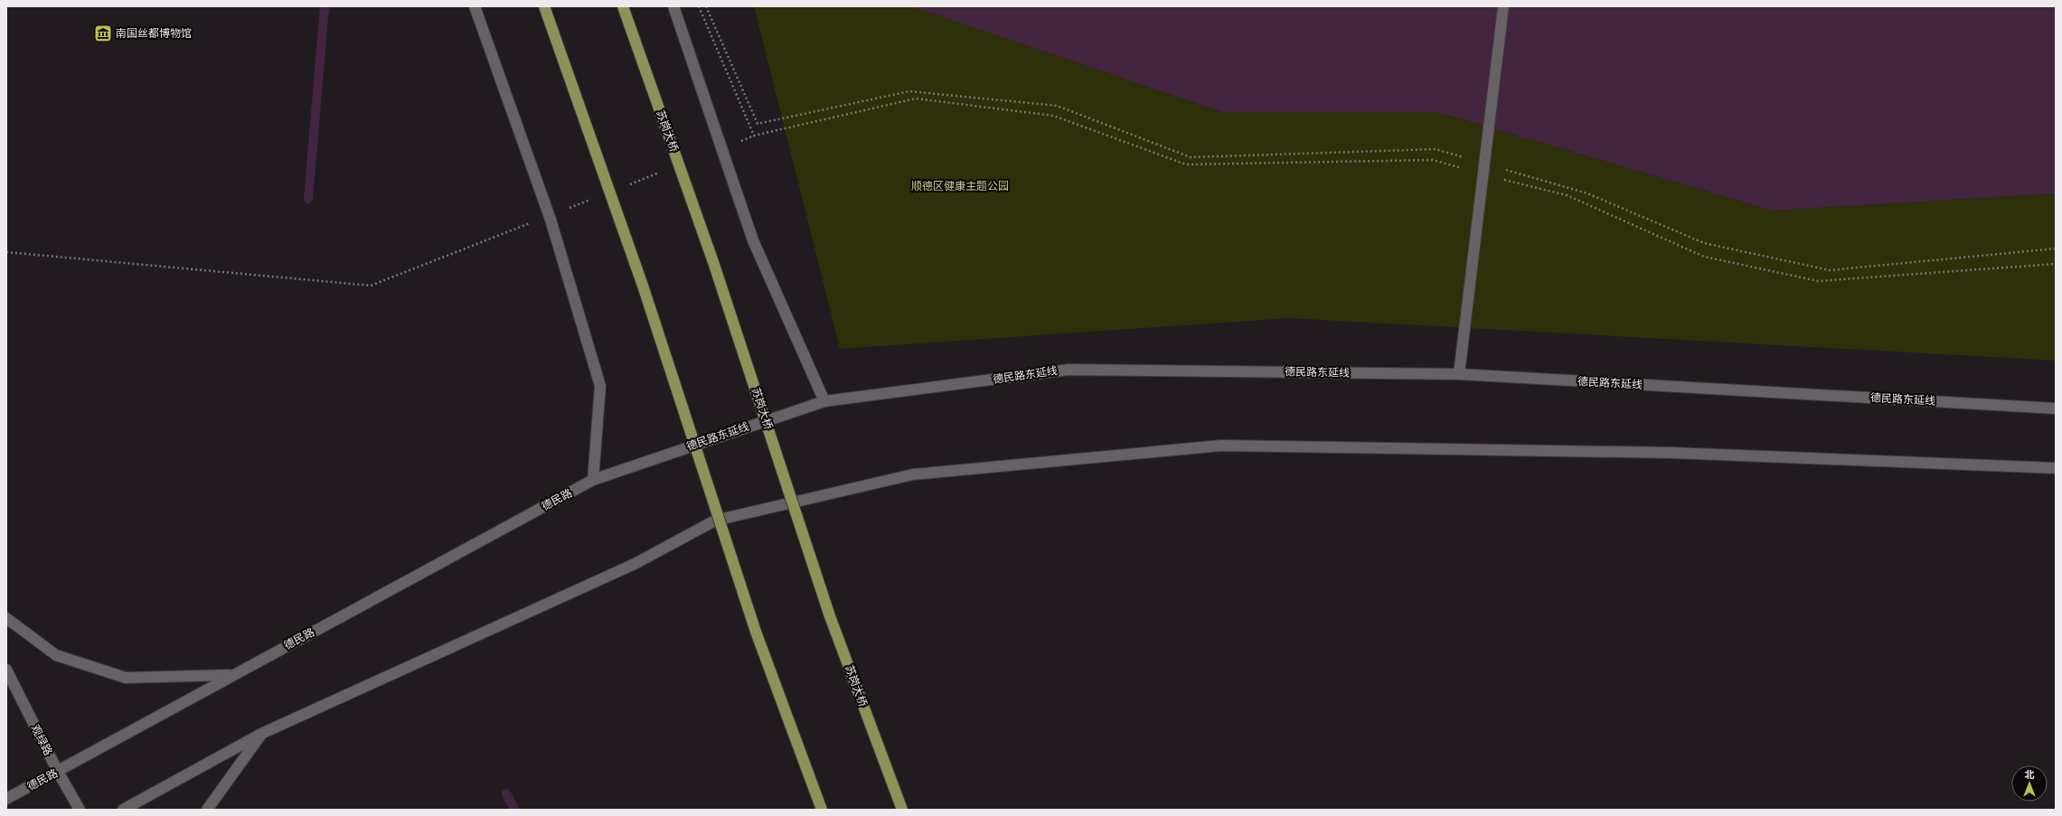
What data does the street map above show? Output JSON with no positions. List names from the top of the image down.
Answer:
{
  "streets": {
    "highway": ["苏岗大桥"],
    "main road": ["德民路东延线", "德民路", "观绿路"]
  },
  "crossings": [
    ["德民路东延线", "德民路"],
    ["德民路", "观绿路"]
  ],
  "parks": ["顺德区健康主题公园"],
  "places": {
    "museum": ["南国丝都博物馆"]
  },
  "north": "top"
}
